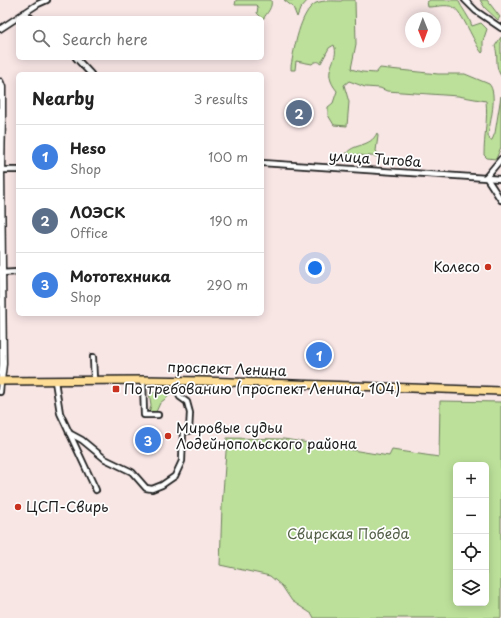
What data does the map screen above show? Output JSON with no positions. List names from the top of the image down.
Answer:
{
  "streets": {
    "main road": ["проспект Ленина"],
    "street": ["улица Титова"]
  },
  "parks": ["Свирская Победа"],
  "places": {
    "other": ["Колесо", "Мировые судьи Лодейнопольского района", "ЦСП-Свирь"],
    "transit": ["По требованию (проспект Ленина, 104)"]
  },
  "north": "bottom",
  "page": {
    "search": "Search here",
    "heading": ["Nearby", "3 results"],
    "pins": ["2", "1", "3"],
    "list": [
      {
        "mark": "1",
        "name": "Heso",
        "note": "Shop",
        "value": "100 m"
      },
      {
        "mark": "2",
        "name": "ЛОЭСК",
        "note": "Office",
        "value": "190 m"
      },
      {
        "mark": "3",
        "name": "Мототехника",
        "note": "Shop",
        "value": "290 m"
      }
    ],
    "map_buttons": ["+", "−"]
  }
}
